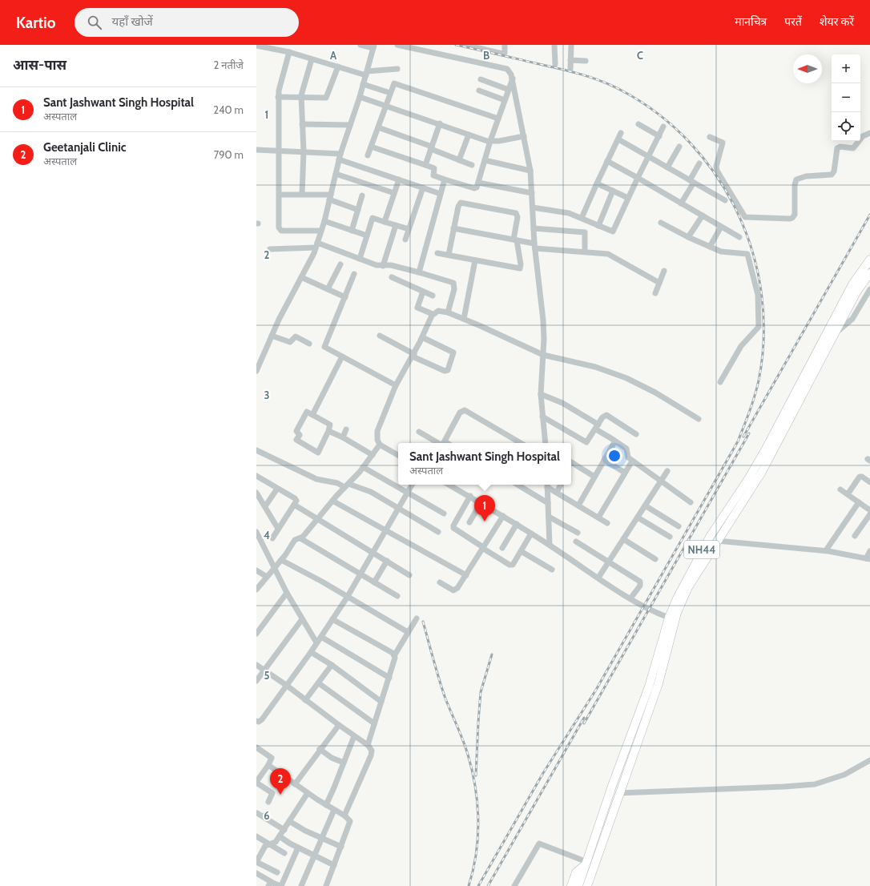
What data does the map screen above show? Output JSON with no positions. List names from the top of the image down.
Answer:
{
  "streets": {
    "highway": ["NH44"]
  },
  "north": "left",
  "page": {
    "header": "Kartio",
    "search": "यहाँ खोजें",
    "nav": ["मानचित्र", "परतें", "शेयर करें"],
    "heading": ["आस-पास", "2 नतीजे"],
    "map_buttons": ["+", "−"],
    "list": [
      {
        "mark": "1",
        "name": "Sant Jashwant Singh Hospital",
        "note": "अस्पताल",
        "value": "240 m"
      },
      {
        "mark": "2",
        "name": "Geetanjali Clinic",
        "note": "अस्पताल",
        "value": "790 m"
      }
    ],
    "popup": ["Sant Jashwant Singh Hospital", "अस्पताल"],
    "pins": ["1", "2"]
  },
  "grid": {
    "columns": ["A", "B", "C"],
    "rows": [
      "1",
      "2",
      "3",
      "4",
      "5",
      "6"
    ]
  }
}
